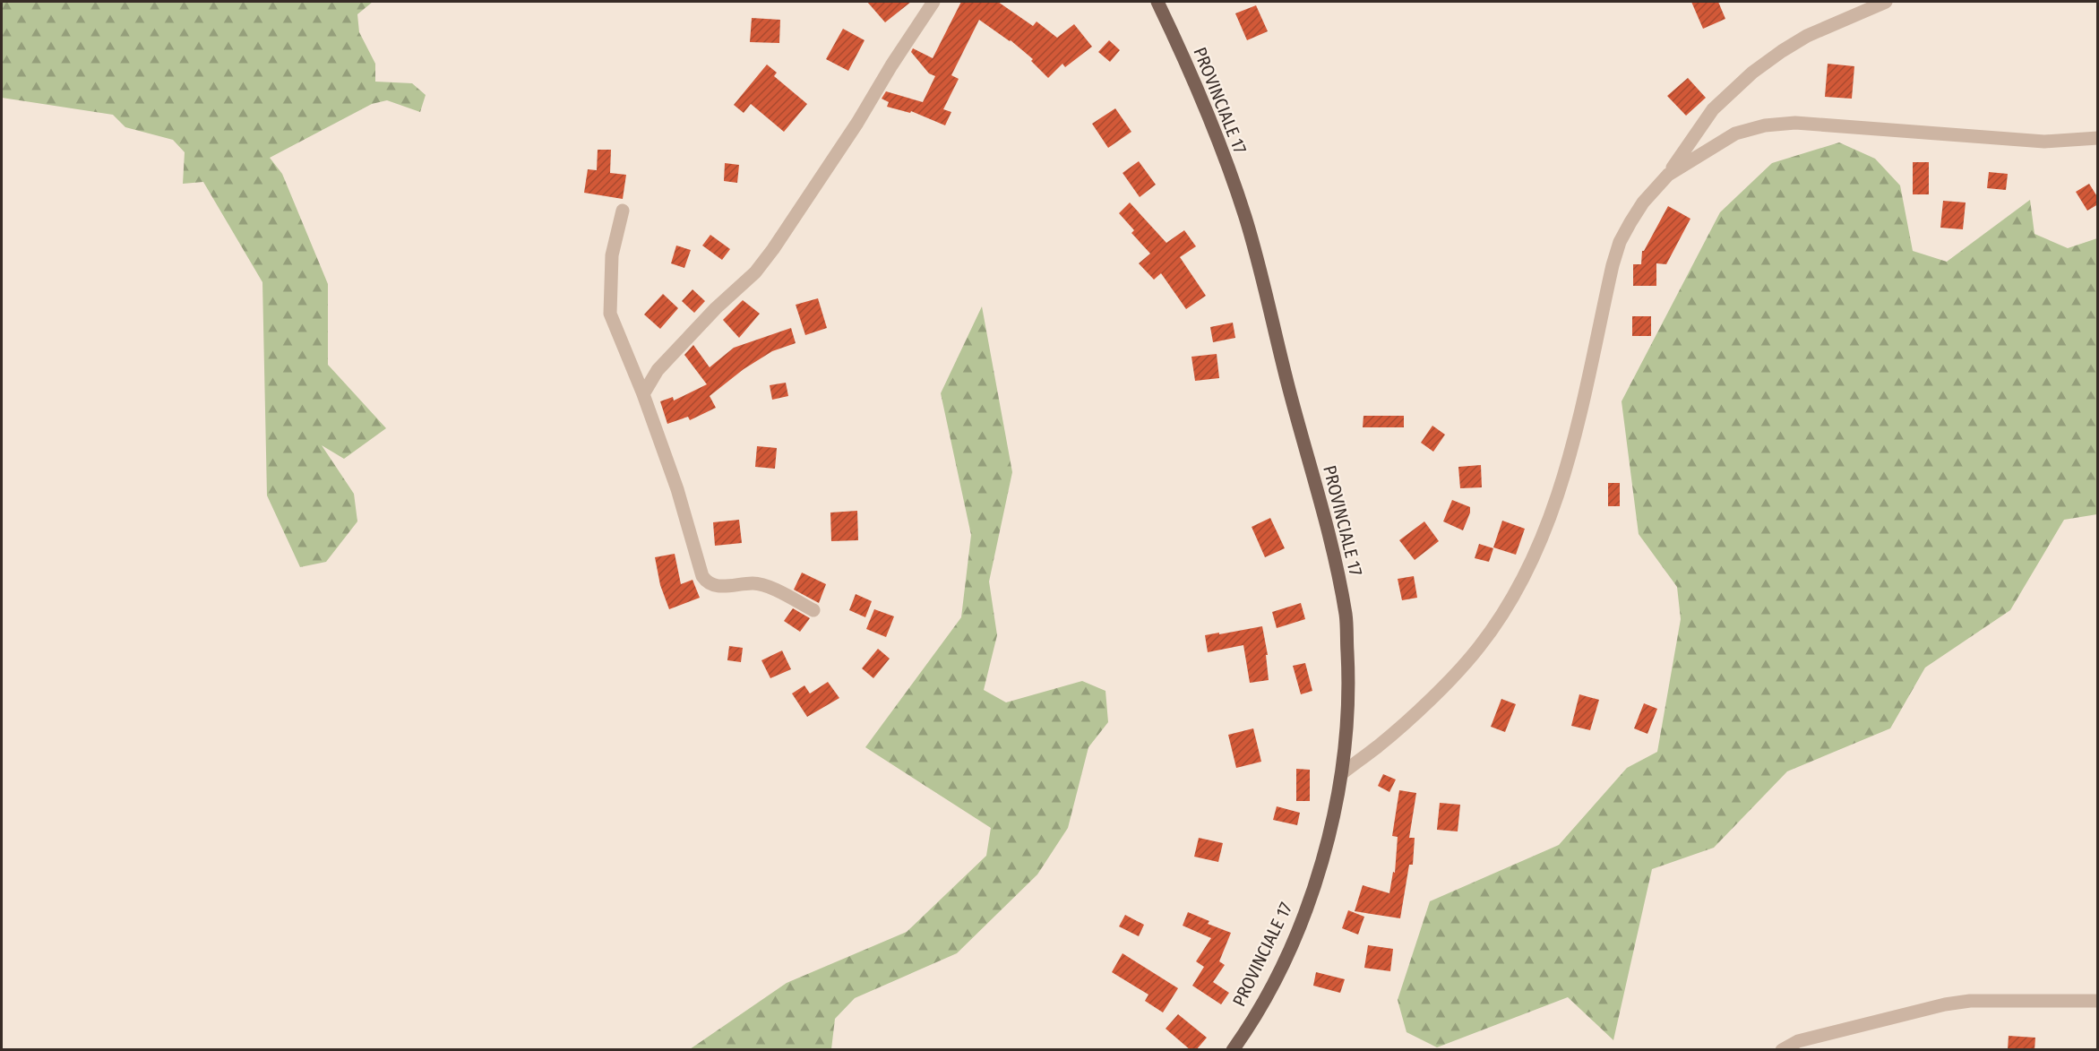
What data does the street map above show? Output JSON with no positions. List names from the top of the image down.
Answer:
{
  "streets": {
    "main road": ["PROVINCIALE 17"]
  }
}
